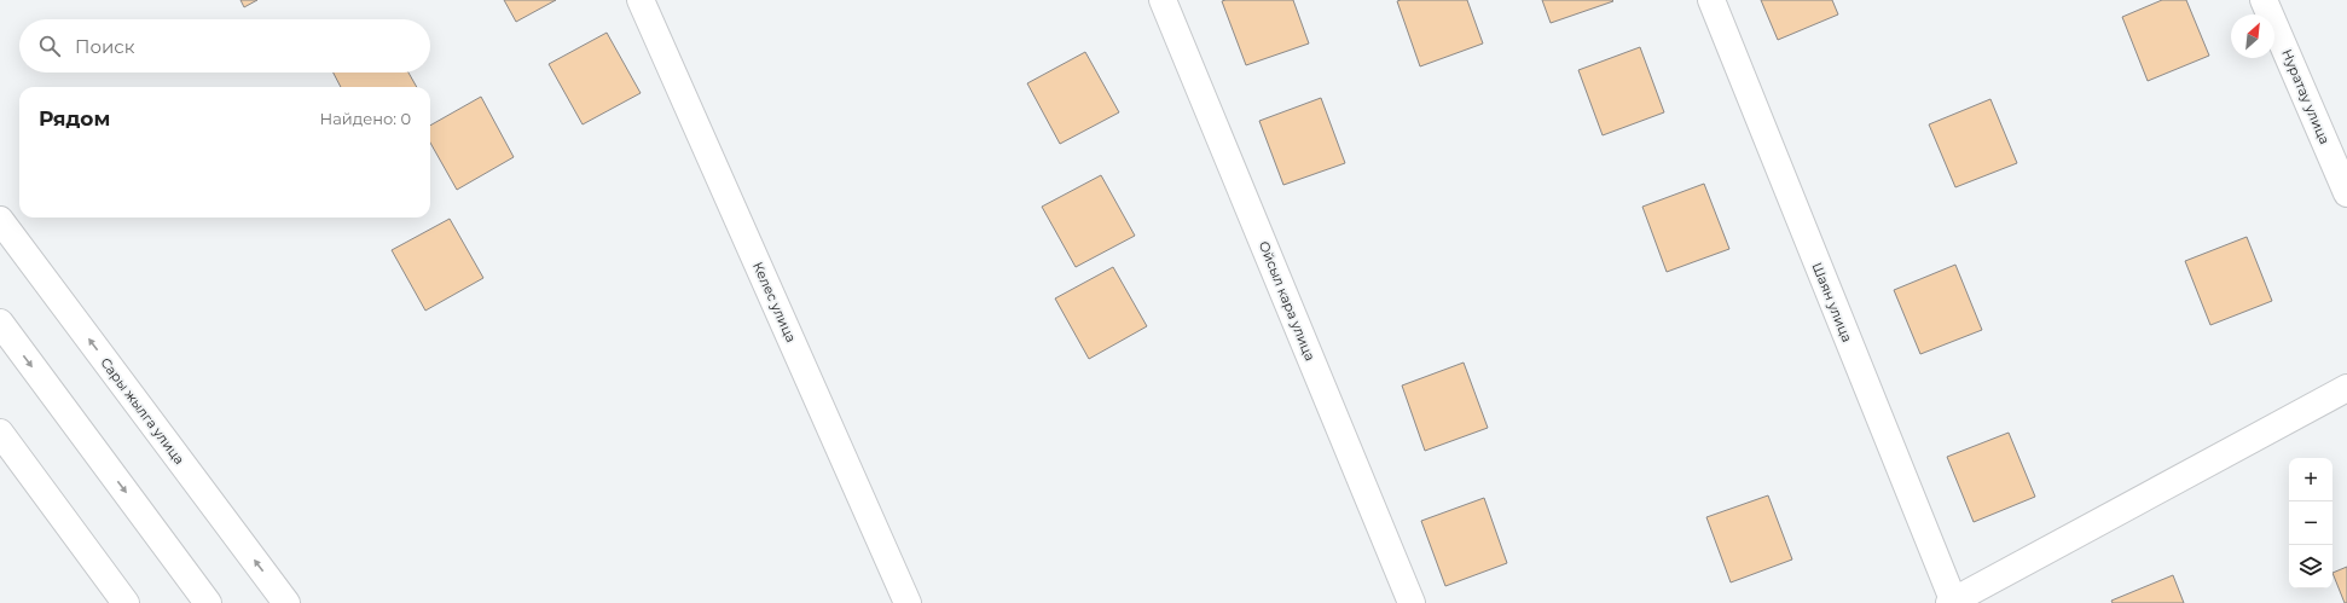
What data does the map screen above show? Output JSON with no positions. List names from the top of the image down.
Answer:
{
  "streets": {
    "street": [
      "Нуратау улица",
      "Ойсыл кара улица",
      "Келес улица",
      "Шаян улица",
      "Сары жылга улица"
    ]
  },
  "north": "top right",
  "page": {
    "search": "Поиск",
    "heading": ["Рядом", "Найдено: 0"],
    "map_buttons": ["+", "−"]
  }
}
